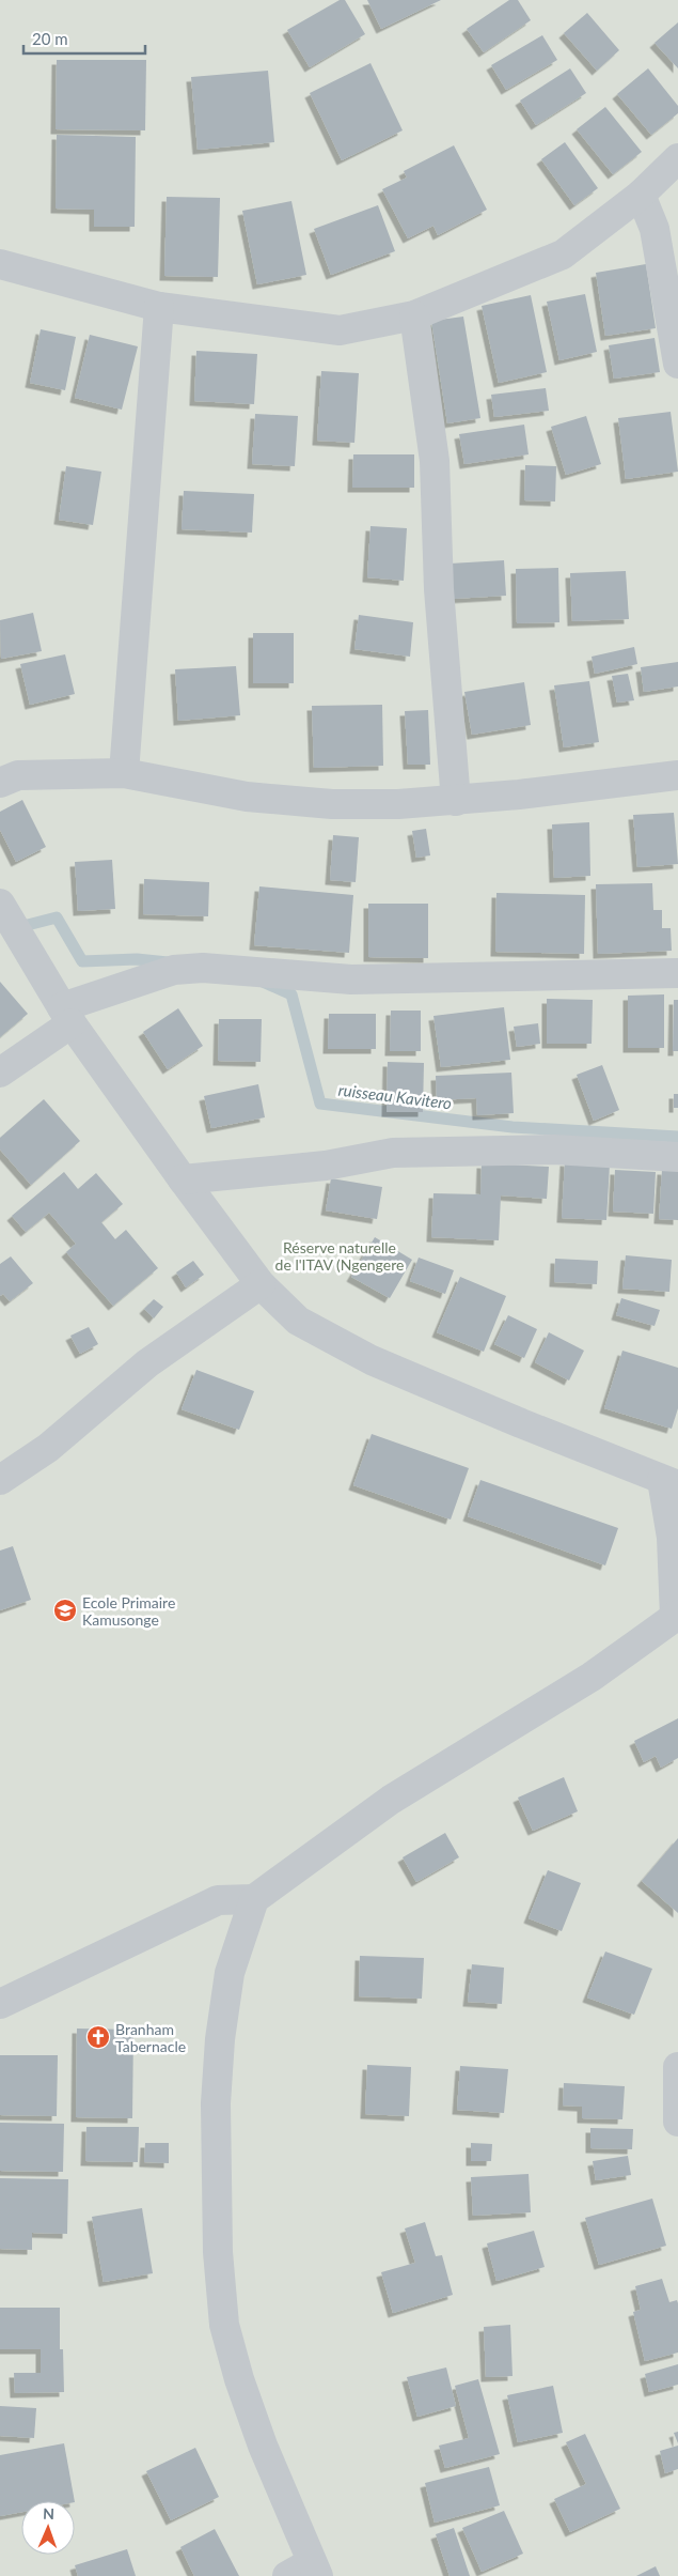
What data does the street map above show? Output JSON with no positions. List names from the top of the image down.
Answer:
{
  "water": ["ruisseau Kavitero"],
  "parks": ["Réserve naturelle de l'ITAV (Ngengere"],
  "places": {
    "school or university": ["Ecole Primaire Kamusonge"],
    "church": ["Branham Tabernacle"]
  },
  "scale_bar": "20 m",
  "north": "top"
}
